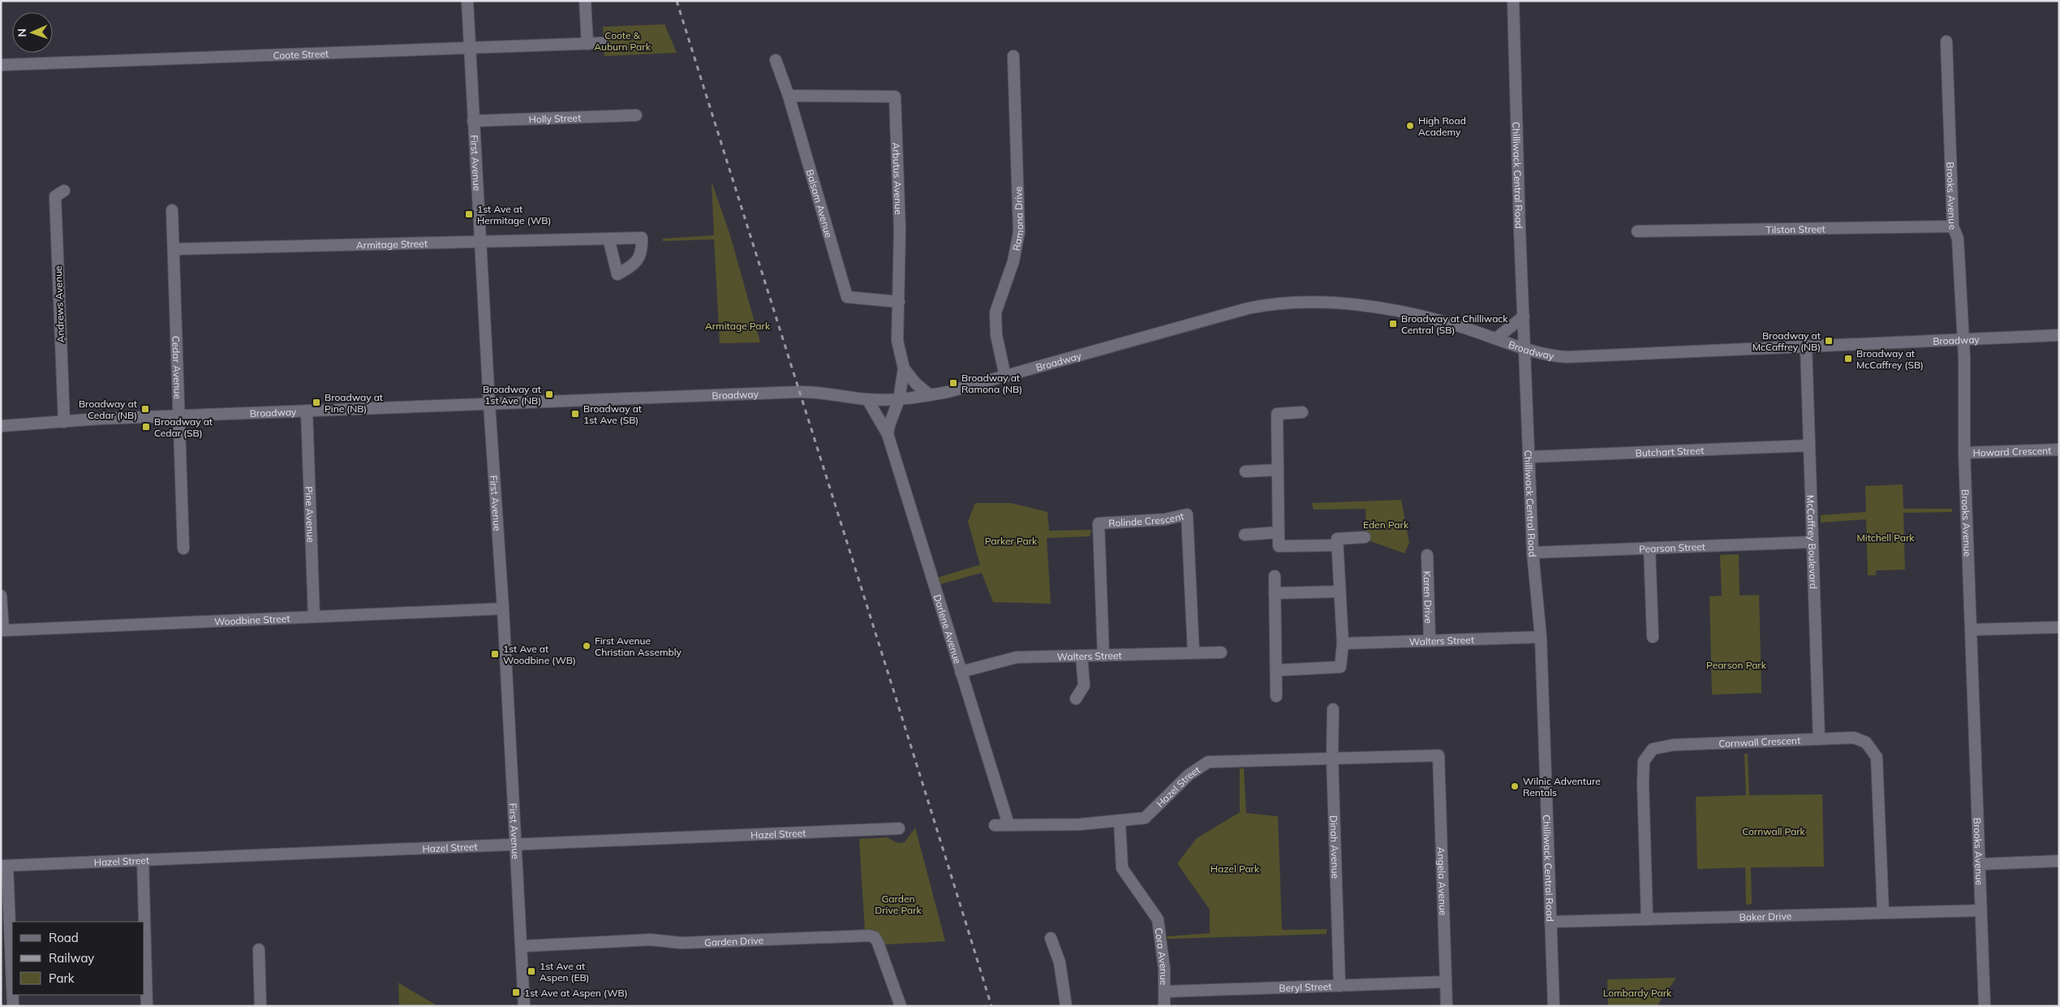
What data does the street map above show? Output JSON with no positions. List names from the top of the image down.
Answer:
{
  "streets": {
    "street": [
      "Coote Street",
      "Holly Street",
      "First Avenue",
      "Chilliwack Central Road",
      "Arbutus Avenue",
      "Brooks Avenue",
      "Balsam Avenue",
      "Ramona Drive",
      "Tilston Street",
      "Armitage Street",
      "Andrews Avenue",
      "Broadway",
      "Cedar Avenue",
      "Butchart Street",
      "Howard Crescent",
      "Pine Avenue",
      "Rolinde Crescent",
      "McCaffrey Boulevard",
      "Pearson Street",
      "Karen Drive",
      "Woodbine Street",
      "Darlene Avenue",
      "Walters Street",
      "Cornwall Crescent",
      "Hazel Street",
      "Dinah Avenue",
      "Angela Avenue",
      "Baker Drive",
      "Garden Drive",
      "Cora Avenue",
      "Beryl Street"
    ]
  },
  "crossings": [
    ["Coote Street", "First Avenue"],
    ["Holly Street", "First Avenue"],
    ["First Avenue", "Armitage Street"],
    ["First Avenue", "Broadway"],
    ["First Avenue", "Woodbine Street"],
    ["First Avenue", "Hazel Street"],
    ["First Avenue", "Garden Drive"],
    ["Chilliwack Central Road", "Broadway"],
    ["Chilliwack Central Road", "Butchart Street"],
    ["Chilliwack Central Road", "Pearson Street"],
    ["Chilliwack Central Road", "Walters Street"],
    ["Chilliwack Central Road", "Baker Drive"],
    ["Arbutus Avenue", "Balsam Avenue"],
    ["Arbutus Avenue", "Broadway"],
    ["Brooks Avenue", "Tilston Street"],
    ["Brooks Avenue", "Broadway"],
    ["Brooks Avenue", "Howard Crescent"],
    ["Brooks Avenue", "Baker Drive"],
    ["Ramona Drive", "Broadway"],
    ["Armitage Street", "Cedar Avenue"],
    ["Andrews Avenue", "Broadway"],
    ["Broadway", "Cedar Avenue"],
    ["Broadway", "Pine Avenue"],
    ["Broadway", "McCaffrey Boulevard"],
    ["Broadway", "Darlene Avenue"],
    ["Butchart Street", "McCaffrey Boulevard"],
    ["Pine Avenue", "Woodbine Street"],
    ["Rolinde Crescent", "Walters Street"],
    ["McCaffrey Boulevard", "Pearson Street"],
    ["McCaffrey Boulevard", "Cornwall Crescent"],
    ["Karen Drive", "Walters Street"],
    ["Darlene Avenue", "Walters Street"],
    ["Darlene Avenue", "Hazel Street"],
    ["Cornwall Crescent", "Baker Drive"],
    ["Hazel Street", "Dinah Avenue"],
    ["Hazel Street", "Angela Avenue"],
    ["Hazel Street", "Cora Avenue"],
    ["Dinah Avenue", "Beryl Street"],
    ["Angela Avenue", "Beryl Street"],
    ["Cora Avenue", "Beryl Street"]
  ],
  "parks": [
    "Coote & Auburn Park",
    "Armitage Park",
    "Eden Park",
    "Mitchell Park",
    "Parker Park",
    "Pearson Park",
    "Cornwall Park",
    "Hazel Park",
    "Garden Drive Park",
    "Lombardy Park"
  ],
  "places": {
    "other": ["High Road Academy", "First Avenue Christian Assembly", "Wilnic Adventure Rentals"],
    "transit": [
      "1st Ave at Hermitage (WB)",
      "Broadway at Chilliwack Central (SB)",
      "Broadway at McCaffrey (NB)",
      "Broadway at McCaffrey (SB)",
      "Broadway at Ramona (NB)",
      "Broadway at 1st Ave (NB)",
      "Broadway at Pine (NB)",
      "Broadway at Cedar (NB)",
      "Broadway at 1st Ave (SB)",
      "Broadway at Cedar (SB)",
      "1st Ave at Woodbine (WB)",
      "1st Ave at Aspen (EB)",
      "1st Ave at Aspen (WB)"
    ]
  },
  "legend": ["Road", "Railway", "Park"],
  "north": "left"
}
